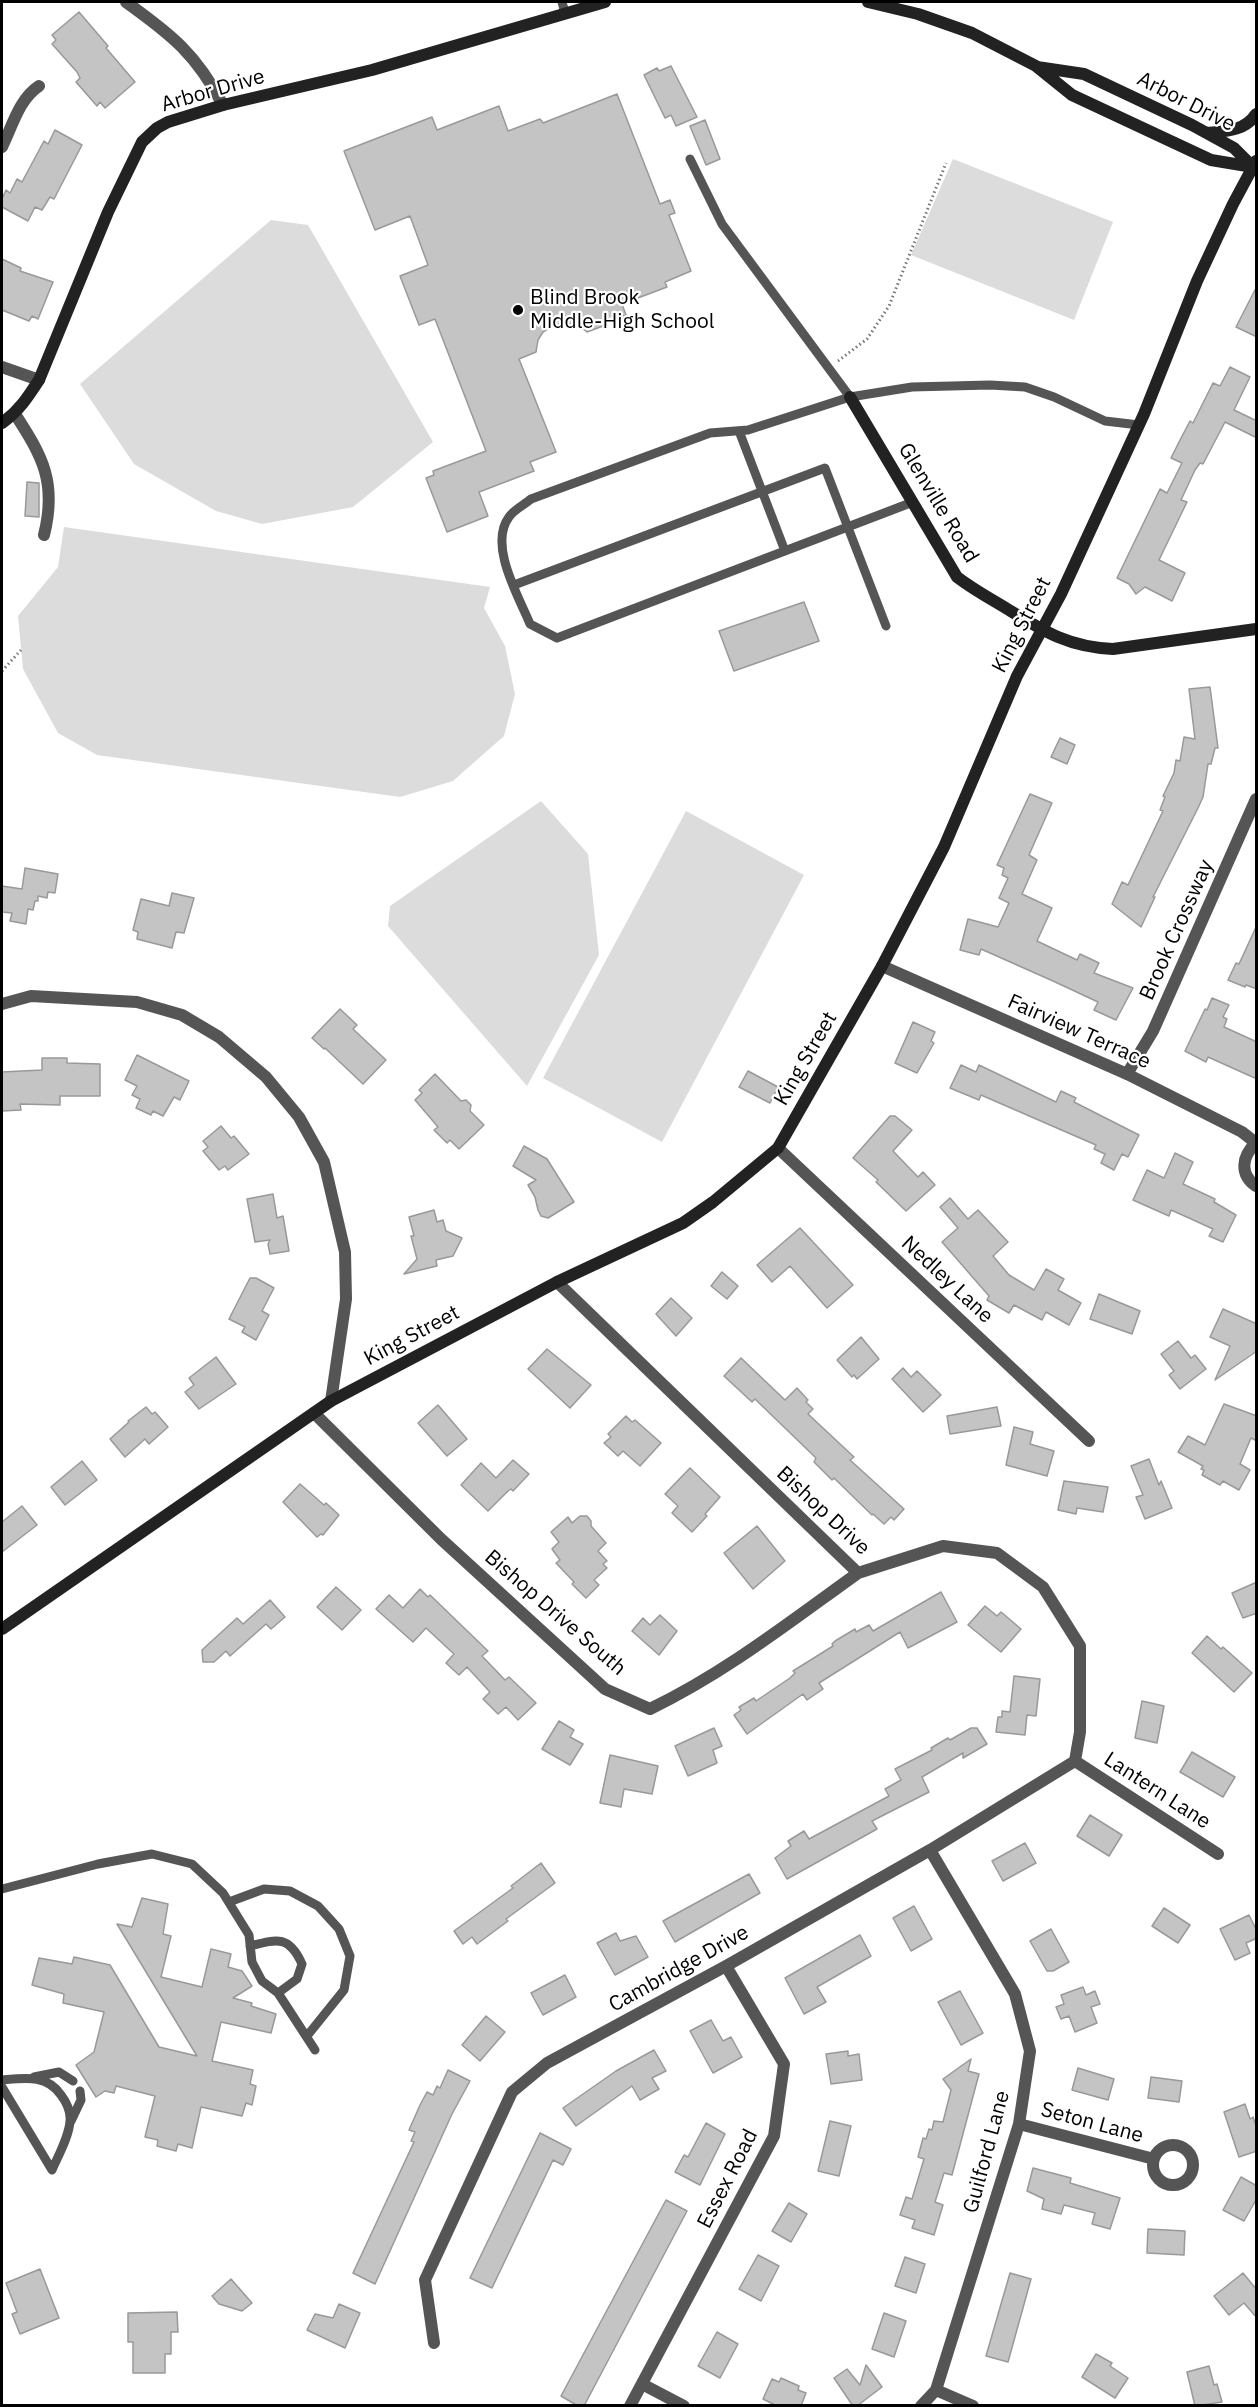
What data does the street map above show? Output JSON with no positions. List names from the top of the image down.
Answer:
{
  "streets": {
    "main road": ["Arbor Drive", "Glenville Road", "King Street"],
    "street": [
      "Brook Crossway",
      "Fairview Terrace",
      "Nedley Lane",
      "Bishop Drive",
      "Bishop Drive South",
      "Lantern Lane",
      "Cambridge Drive",
      "Seton Lane",
      "Guilford Lane",
      "Essex Road"
    ]
  },
  "crossings": [
    ["Arbor Drive", "King Street"],
    ["Glenville Road", "King Street"],
    ["King Street", "Fairview Terrace"],
    ["King Street", "Nedley Lane"],
    ["King Street", "Bishop Drive"],
    ["King Street", "Bishop Drive South"],
    ["Brook Crossway", "Fairview Terrace"],
    ["Bishop Drive", "Bishop Drive South"],
    ["Bishop Drive", "Lantern Lane"],
    ["Bishop Drive", "Cambridge Drive"],
    ["Lantern Lane", "Cambridge Drive"],
    ["Cambridge Drive", "Guilford Lane"],
    ["Cambridge Drive", "Essex Road"],
    ["Seton Lane", "Guilford Lane"]
  ],
  "places": ["Blind Brook Middle-High School"]
}
